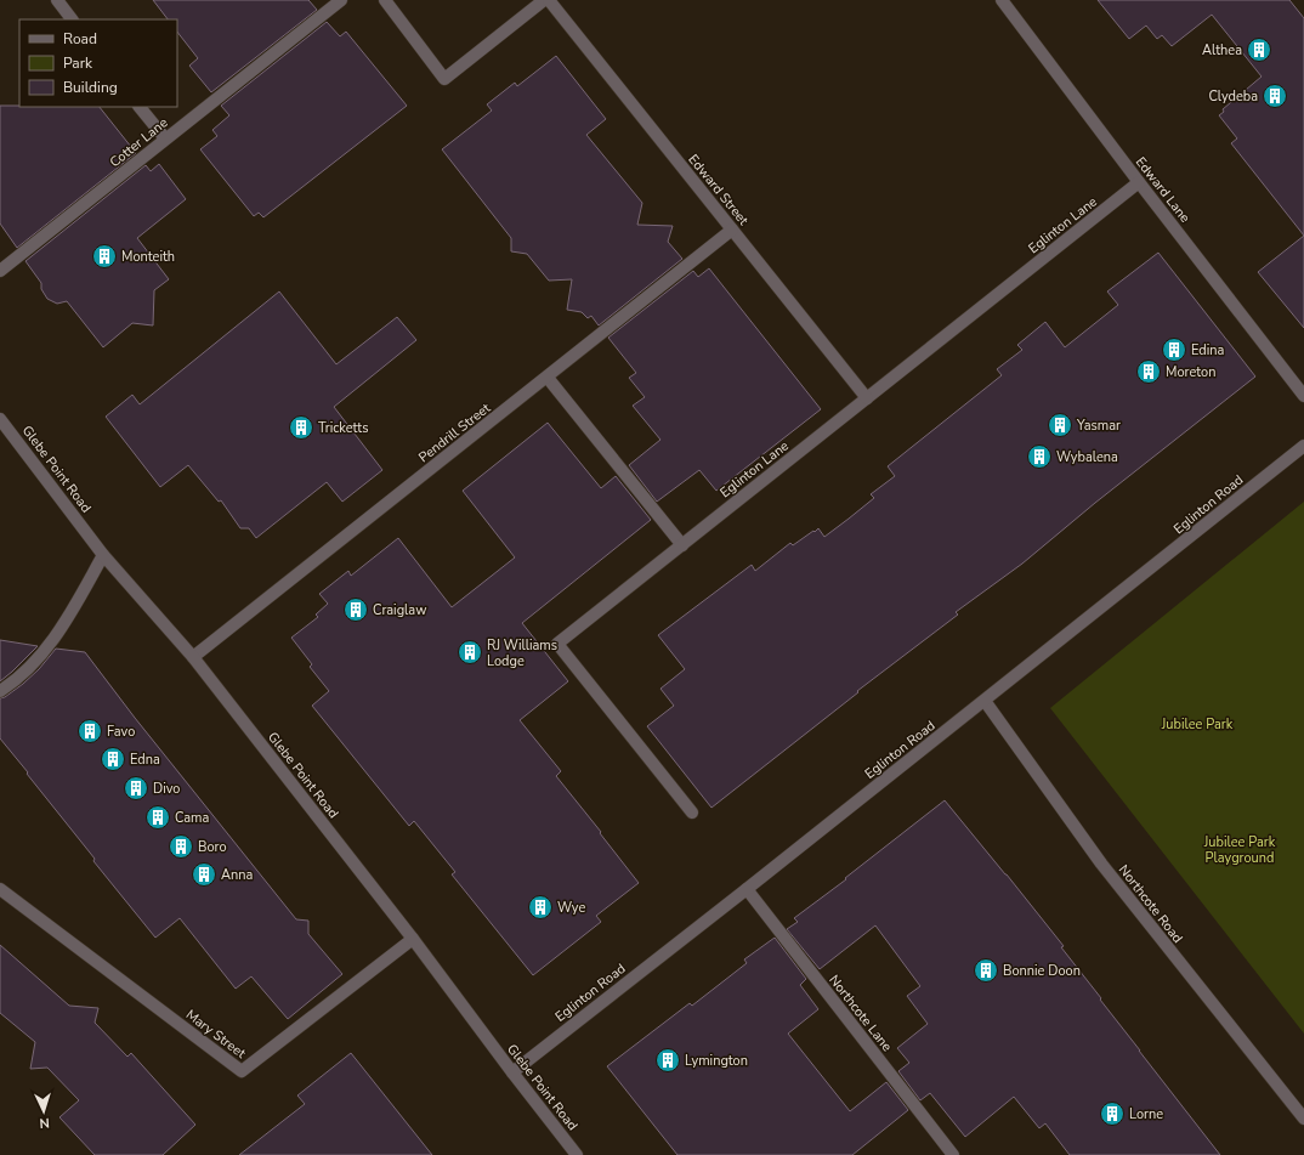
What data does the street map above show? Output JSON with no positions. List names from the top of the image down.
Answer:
{
  "streets": {
    "street": [
      "Cotter Lane",
      "Edward Street",
      "Edward Lane",
      "Eglinton Lane",
      "Pendrill Street",
      "Glebe Point Road",
      "Eglinton Road",
      "Northcote Road",
      "Northcote Lane",
      "Mary Street"
    ]
  },
  "crossings": [
    ["Edward Street", "Eglinton Lane"],
    ["Edward Street", "Pendrill Street"],
    ["Edward Lane", "Eglinton Lane"],
    ["Pendrill Street", "Glebe Point Road"],
    ["Glebe Point Road", "Eglinton Road"],
    ["Glebe Point Road", "Mary Street"],
    ["Eglinton Road", "Northcote Road"],
    ["Eglinton Road", "Northcote Lane"]
  ],
  "parks": ["Jubilee Park", "Jubilee Park Playground"],
  "places": {
    "building": [
      "Althea",
      "Clydeba",
      "Monteith",
      "Edina",
      "Moreton",
      "Yasmar",
      "Tricketts",
      "Wybalena",
      "Craiglaw",
      "RJ Williams Lodge",
      "Favo",
      "Edna",
      "Divo",
      "Cama",
      "Boro",
      "Anna",
      "Wye",
      "Bonnie Doon",
      "Lymington",
      "Lorne"
    ]
  },
  "legend": ["Road", "Park", "Building"],
  "north": "bottom"
}
